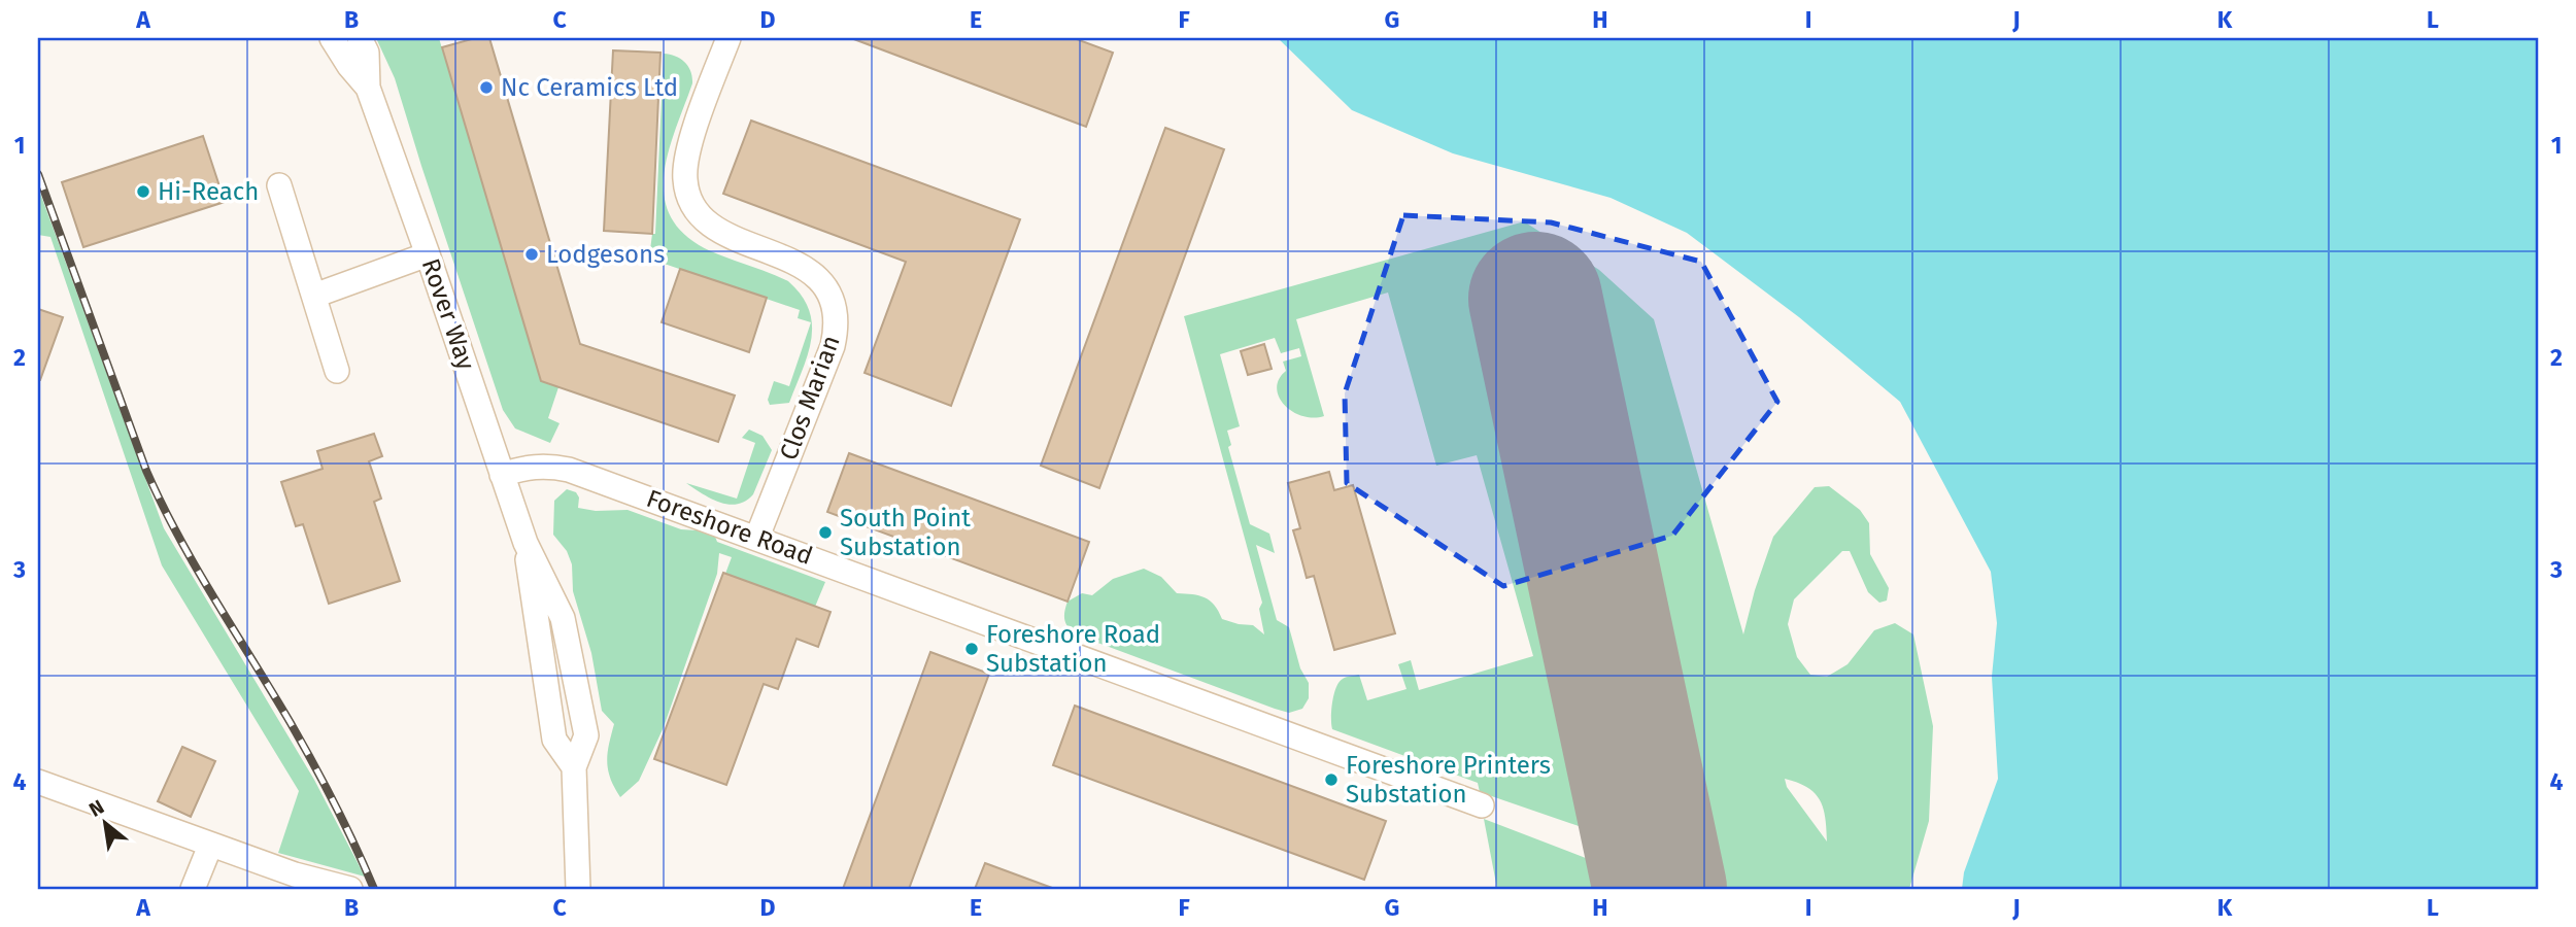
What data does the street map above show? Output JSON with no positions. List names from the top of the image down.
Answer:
{
  "streets": {
    "street": ["Rover Way", "Clos Marian", "Foreshore Road"]
  },
  "crossings": [
    ["Rover Way", "Foreshore Road"],
    ["Clos Marian", "Foreshore Road"]
  ],
  "places": [
    "Nc Ceramics Ltd",
    "Hi-Reach",
    "Lodgesons",
    "South Point Substation",
    "Foreshore Road Substation",
    "Foreshore Printers Substation"
  ],
  "north": "top left",
  "grid": {
    "columns": [
      "A",
      "B",
      "C",
      "D",
      "E",
      "F",
      "G",
      "H",
      "I",
      "J",
      "K",
      "L"
    ],
    "rows": [
      "1",
      "2",
      "3",
      "4"
    ]
  }
}
